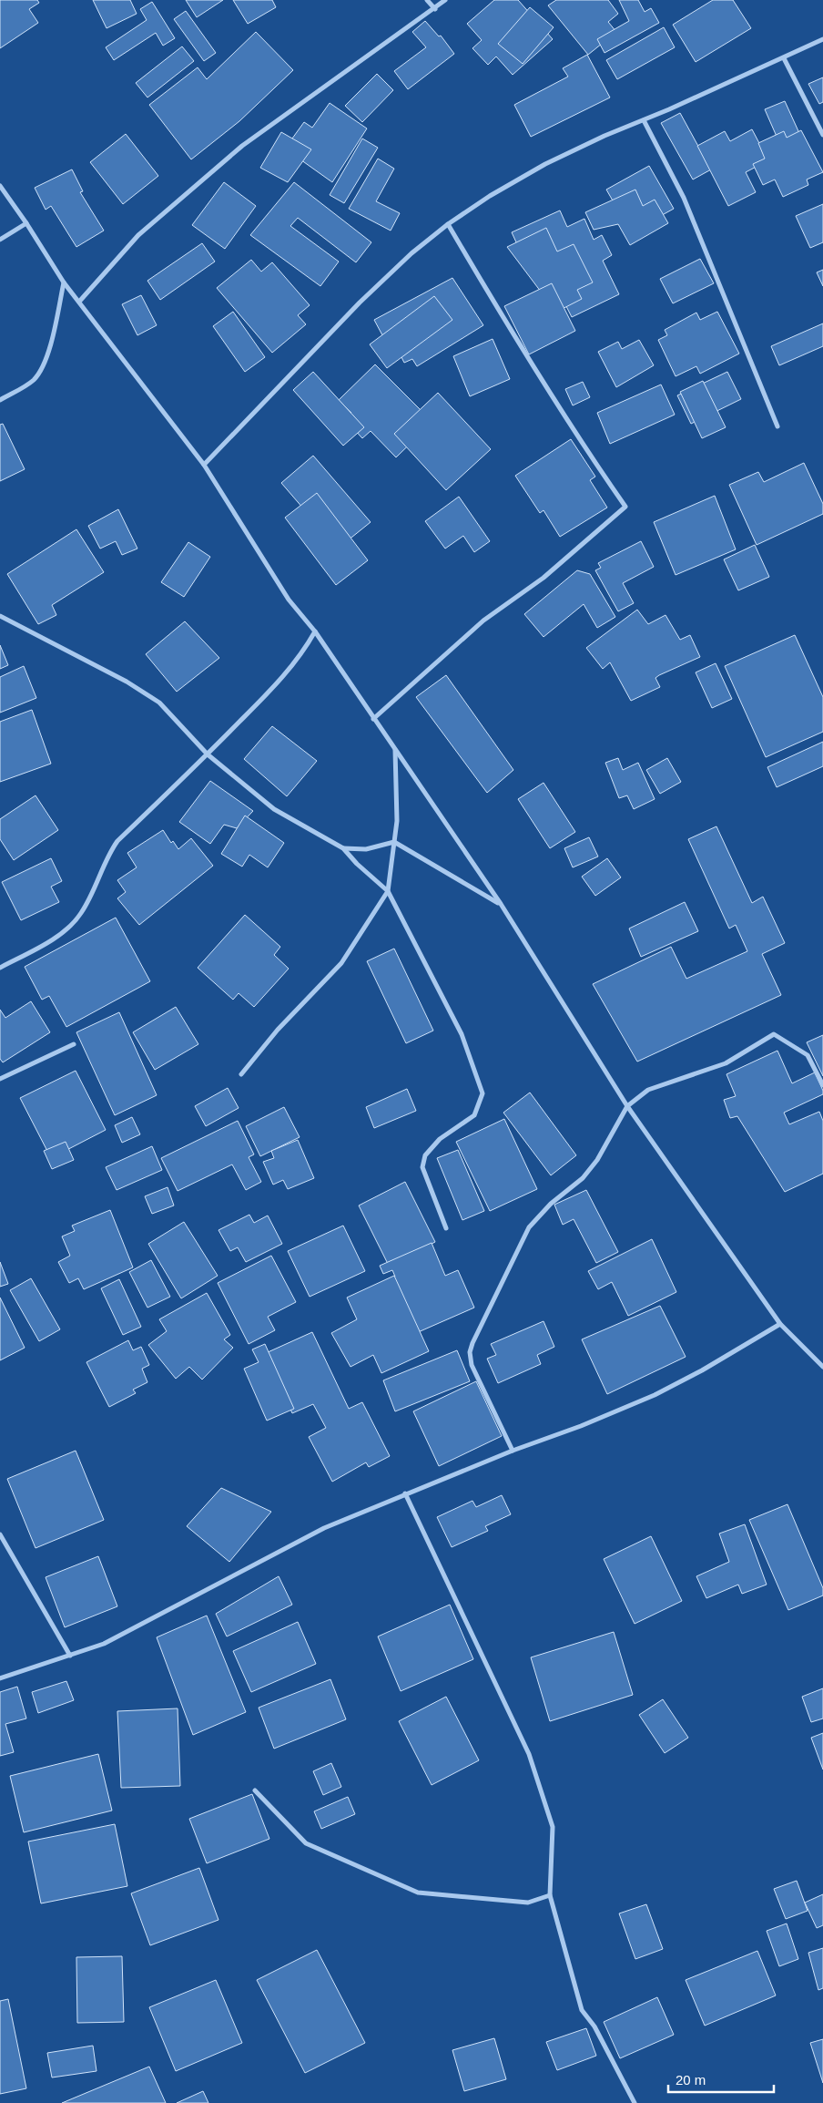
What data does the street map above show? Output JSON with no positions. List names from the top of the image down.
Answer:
{
  "scale_bar": "20 m"
}
